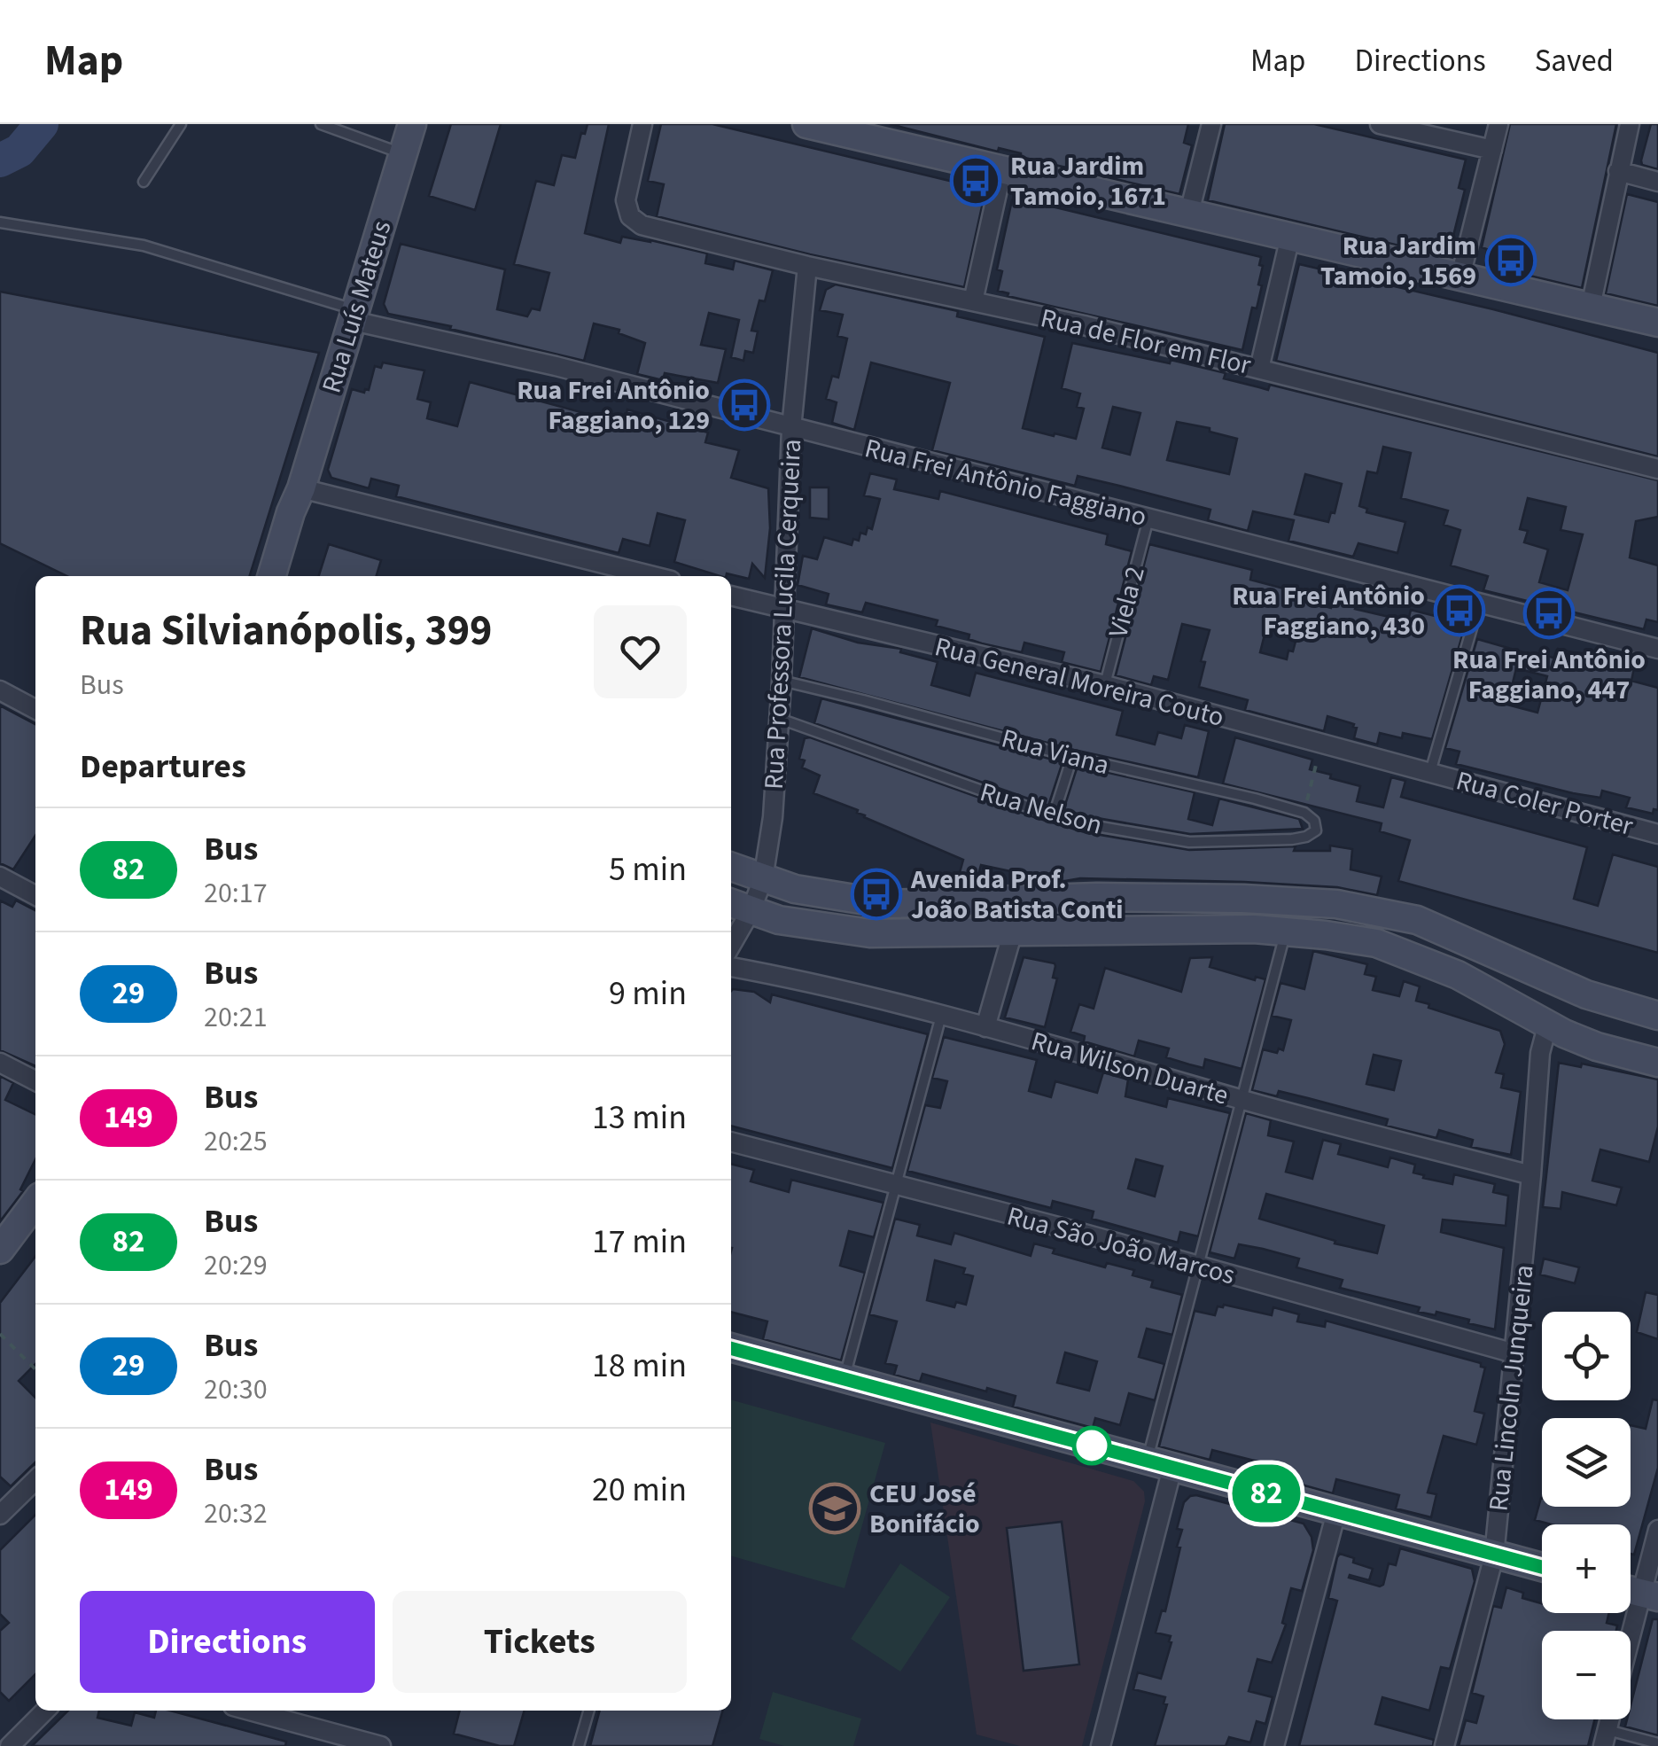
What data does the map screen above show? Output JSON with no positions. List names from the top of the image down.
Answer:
{
  "streets": {
    "main road": ["Rua Luís Mateus"],
    "street": [
      "Rua de Flor em Flor",
      "Rua Frei Antônio Faggiano",
      "Rua Professora Lucila Cerqueira",
      "Rua General Moreira Couto",
      "Rua Coler Porter",
      "Rua Wilson Duarte",
      "Rua São João Marcos",
      "Rua Lincoln Junqueira"
    ],
    "lane": ["Viela 2", "Rua Viana", "Rua Nelson"]
  },
  "crossings": [
    ["Rua Luís Mateus", "Rua Frei Antônio Faggiano"],
    ["Rua de Flor em Flor", "Rua Professora Lucila Cerqueira"],
    ["Rua Frei Antônio Faggiano", "Viela 2"],
    ["Rua Frei Antônio Faggiano", "Rua Professora Lucila Cerqueira"],
    ["Viela 2", "Rua General Moreira Couto"],
    ["Rua Professora Lucila Cerqueira", "Rua General Moreira Couto"],
    ["Rua Professora Lucila Cerqueira", "Rua Viana"],
    ["Rua Professora Lucila Cerqueira", "Rua Nelson"],
    ["Rua General Moreira Couto", "Rua Coler Porter"],
    ["Rua Viana", "Rua Nelson"],
    ["Rua Wilson Duarte", "Rua Lincoln Junqueira"],
    ["Rua São João Marcos", "Rua Lincoln Junqueira"]
  ],
  "places": {
    "bus stop": [
      "Rua Jardim Tamoio, 1671",
      "Rua Jardim Tamoio, 1569",
      "Rua Frei Antônio Faggiano, 129",
      "Rua Frei Antônio Faggiano, 430",
      "Rua Frei Antônio Faggiano, 447",
      "Avenida Prof. João Batista Conti"
    ],
    "school or university": ["CEU José Bonifácio"]
  },
  "lines": ["bus line 82"],
  "page": {
    "header": "Map",
    "nav": ["Map", "Directions", "Saved"],
    "on_map": "82",
    "heading": [
      ["Rua Silvianópolis, 399", "Bus"],
      "Departures"
    ],
    "list": [
      {
        "mark": "82",
        "name": "Bus",
        "note": "20:17",
        "value": "5 min"
      },
      {
        "mark": "29",
        "name": "Bus",
        "note": "20:21",
        "value": "9 min"
      },
      {
        "mark": "149",
        "name": "Bus",
        "note": "20:25",
        "value": "13 min"
      },
      {
        "mark": "82",
        "name": "Bus",
        "note": "20:29",
        "value": "17 min"
      },
      {
        "mark": "29",
        "name": "Bus",
        "note": "20:30",
        "value": "18 min"
      },
      {
        "mark": "149",
        "name": "Bus",
        "note": "20:32",
        "value": "20 min"
      }
    ],
    "map_buttons": ["+", "−"],
    "buttons": ["Directions", "Tickets"]
  }
}
